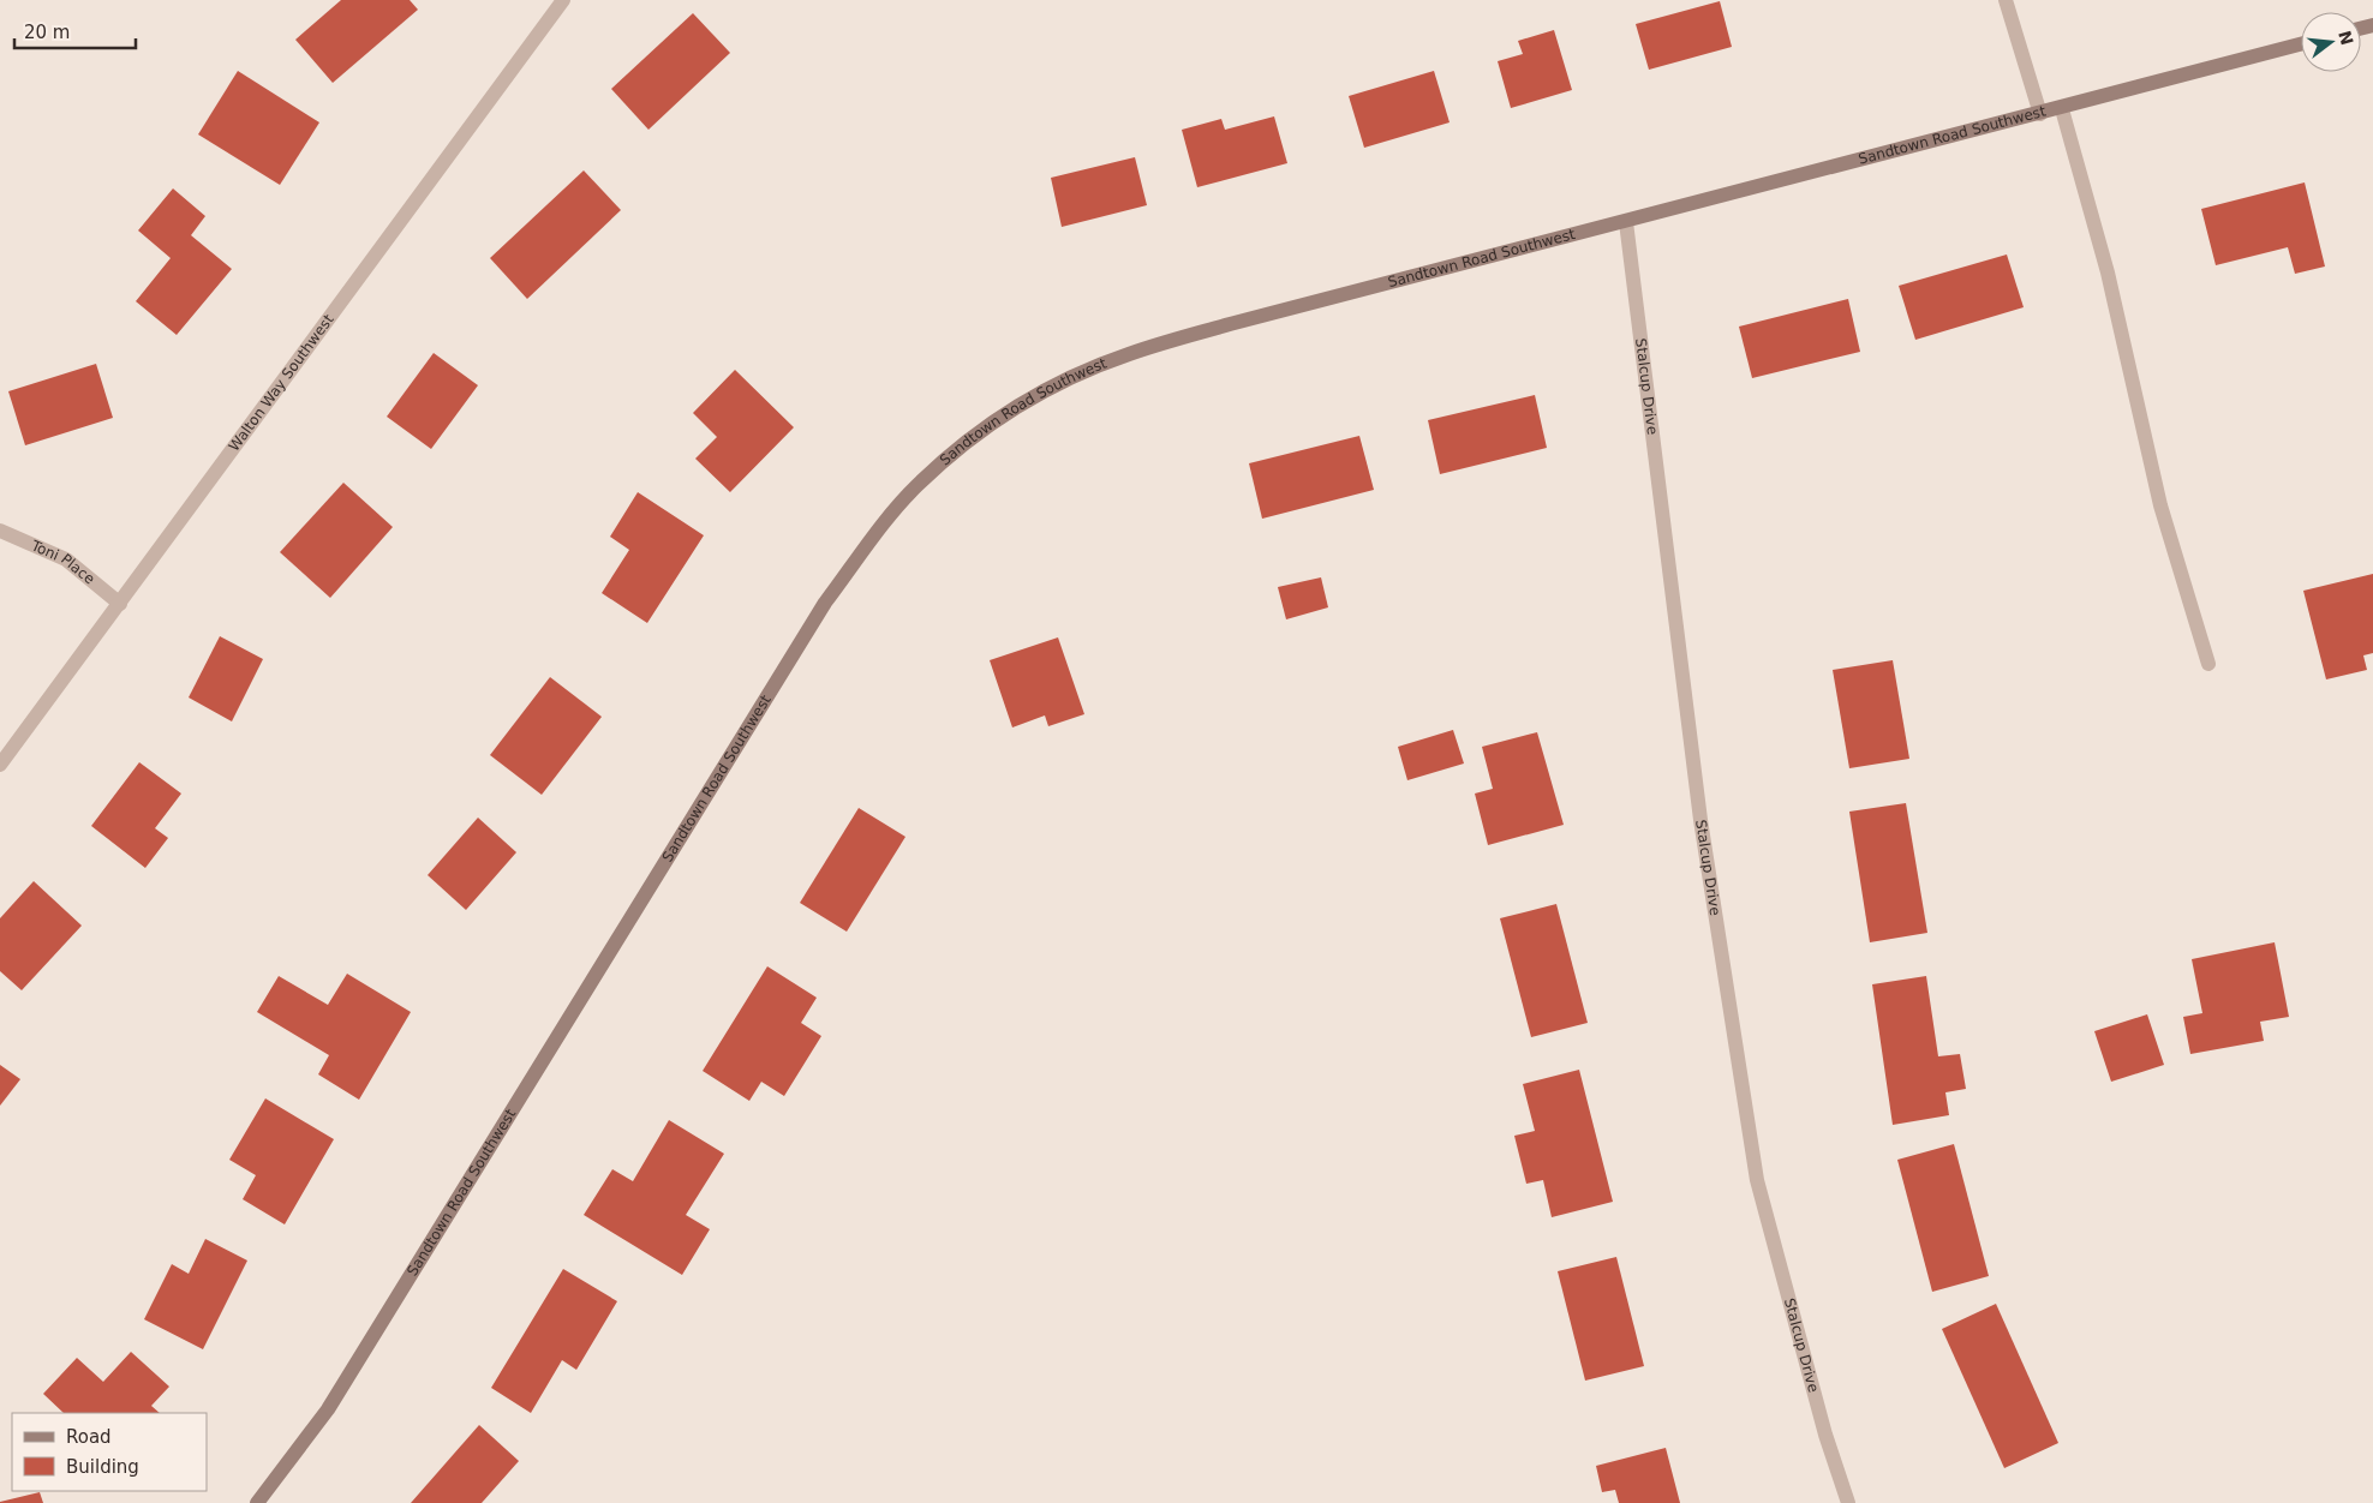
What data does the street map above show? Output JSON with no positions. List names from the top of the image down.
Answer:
{
  "streets": {
    "street": [
      "Sandtown Road Southwest",
      "Walton Way Southwest",
      "Stalcup Drive",
      "Toni Place"
    ]
  },
  "crossings": [
    ["Sandtown Road Southwest", "Stalcup Drive"],
    ["Walton Way Southwest", "Toni Place"]
  ],
  "legend": ["Road", "Building"],
  "scale_bar": "20 m",
  "north": "right"
}
